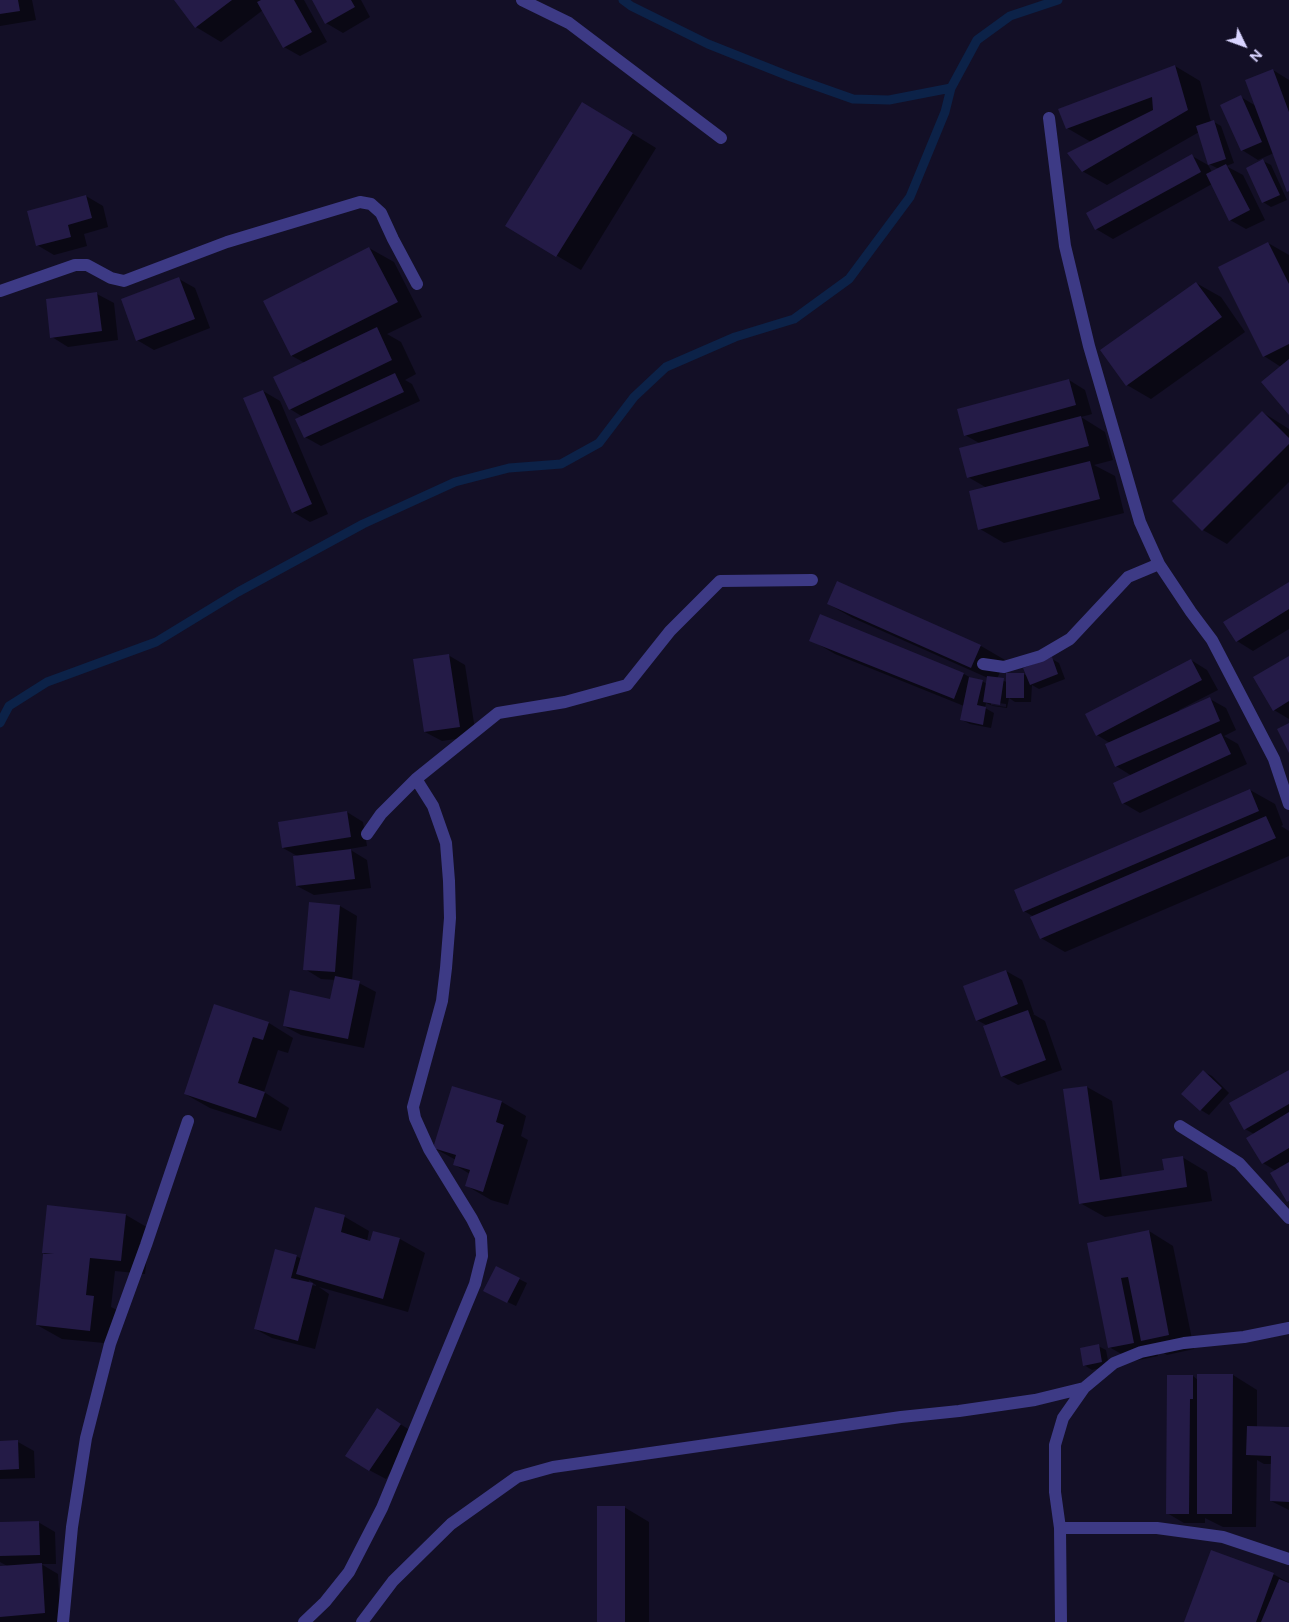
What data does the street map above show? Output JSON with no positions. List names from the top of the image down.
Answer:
{
  "north": "bottom right"
}
